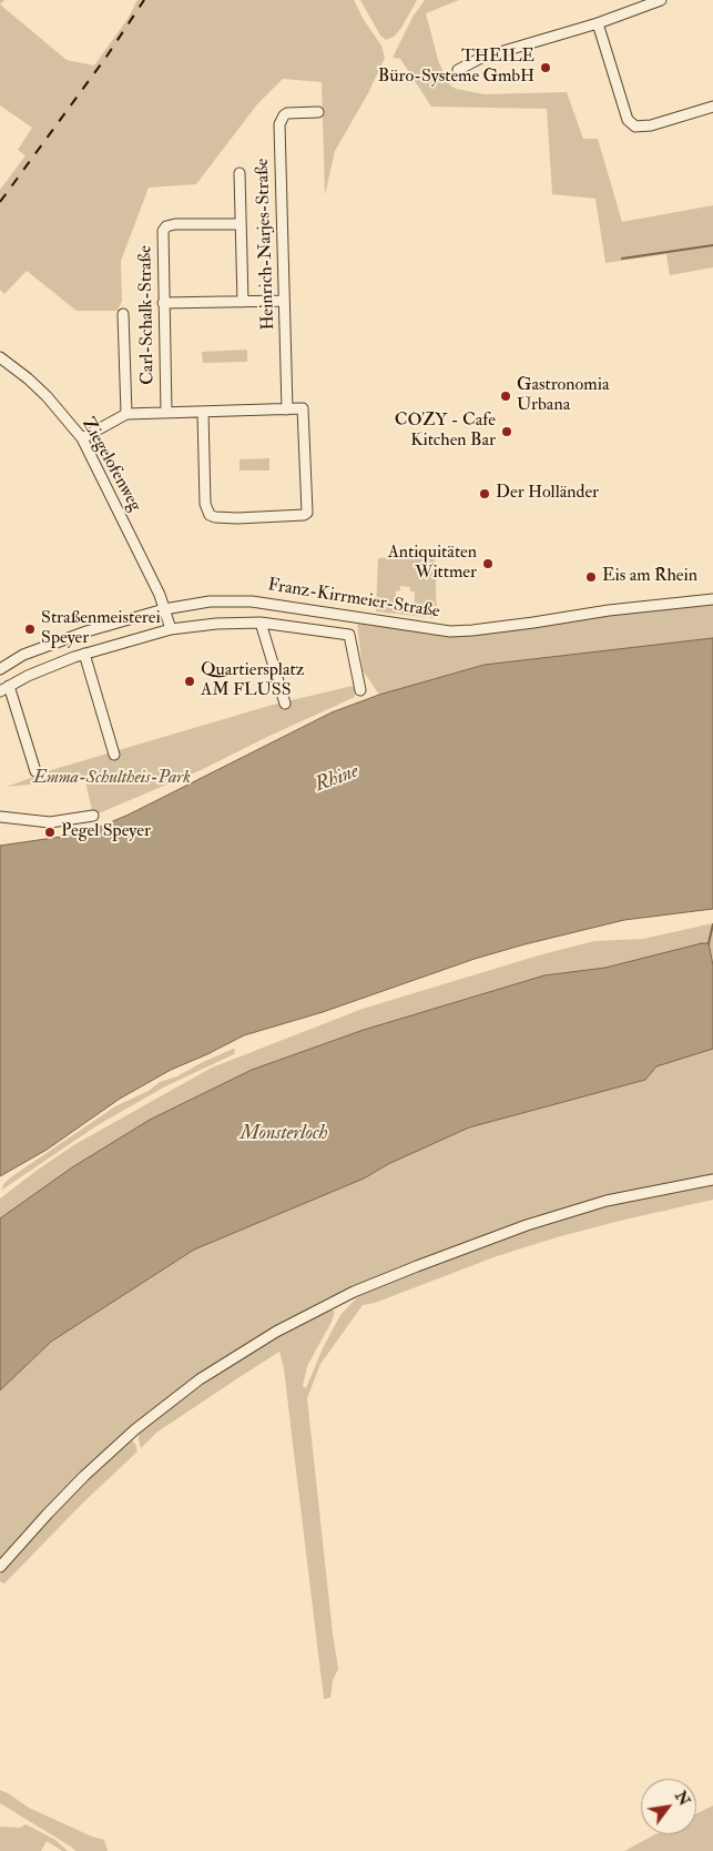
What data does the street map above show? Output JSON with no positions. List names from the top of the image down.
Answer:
{
  "streets": {
    "street": [
      "Heinrich-Narjes-Straße",
      "Carl-Schalk-Straße",
      "Ziegelofenweg",
      "Franz-Kirrmeier-Straße"
    ]
  },
  "crossings": [
    ["Ziegelofenweg", "Franz-Kirrmeier-Straße"]
  ],
  "water": ["Rhine", "Monsterloch"],
  "parks": ["Emma-Schultheis-Park"],
  "places": [
    "THEILE Büro-Systeme GmbH",
    "Gastronomia Urbana",
    "COZY - Cafe Kitchen Bar",
    "Der Holländer",
    "Antiquitäten Wittmer",
    "Eis am Rhein",
    "Straßenmeisterei Speyer",
    "Quartiersplatz AM FLUSS",
    "Pegel Speyer"
  ],
  "north": "top right"
}
